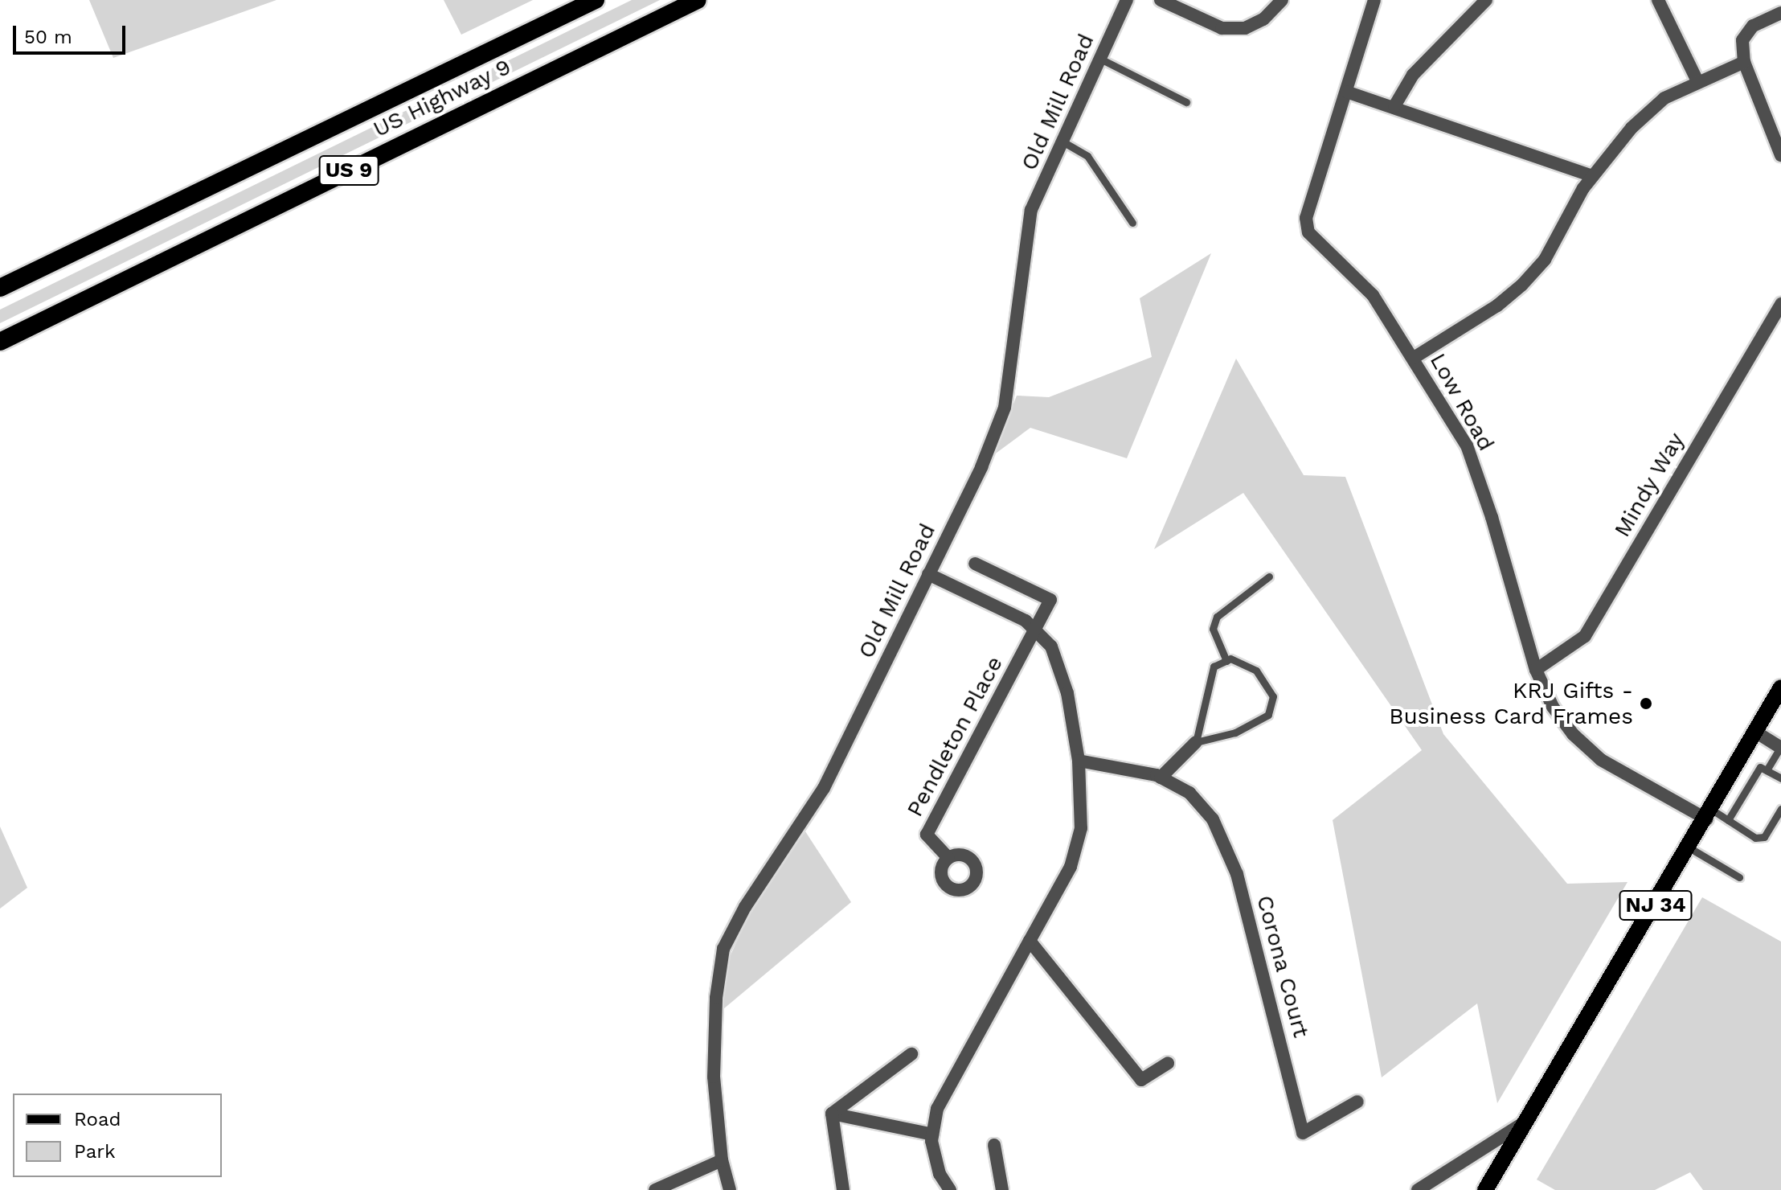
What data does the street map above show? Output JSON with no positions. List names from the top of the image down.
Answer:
{
  "streets": {
    "highway": ["US Highway 9", "US 9"],
    "main road": ["NJ 34"],
    "street": [
      "Old Mill Road",
      "Low Road",
      "Mindy Way",
      "Pendleton Place",
      "Corona Court"
    ]
  },
  "crossings": [
    ["Low Road", "Mindy Way"],
    ["Low Road", "NJ 34"]
  ],
  "places": ["KRJ Gifts - Business Card Frames"],
  "legend": ["Road", "Park"],
  "scale_bar": "50 m"
}
